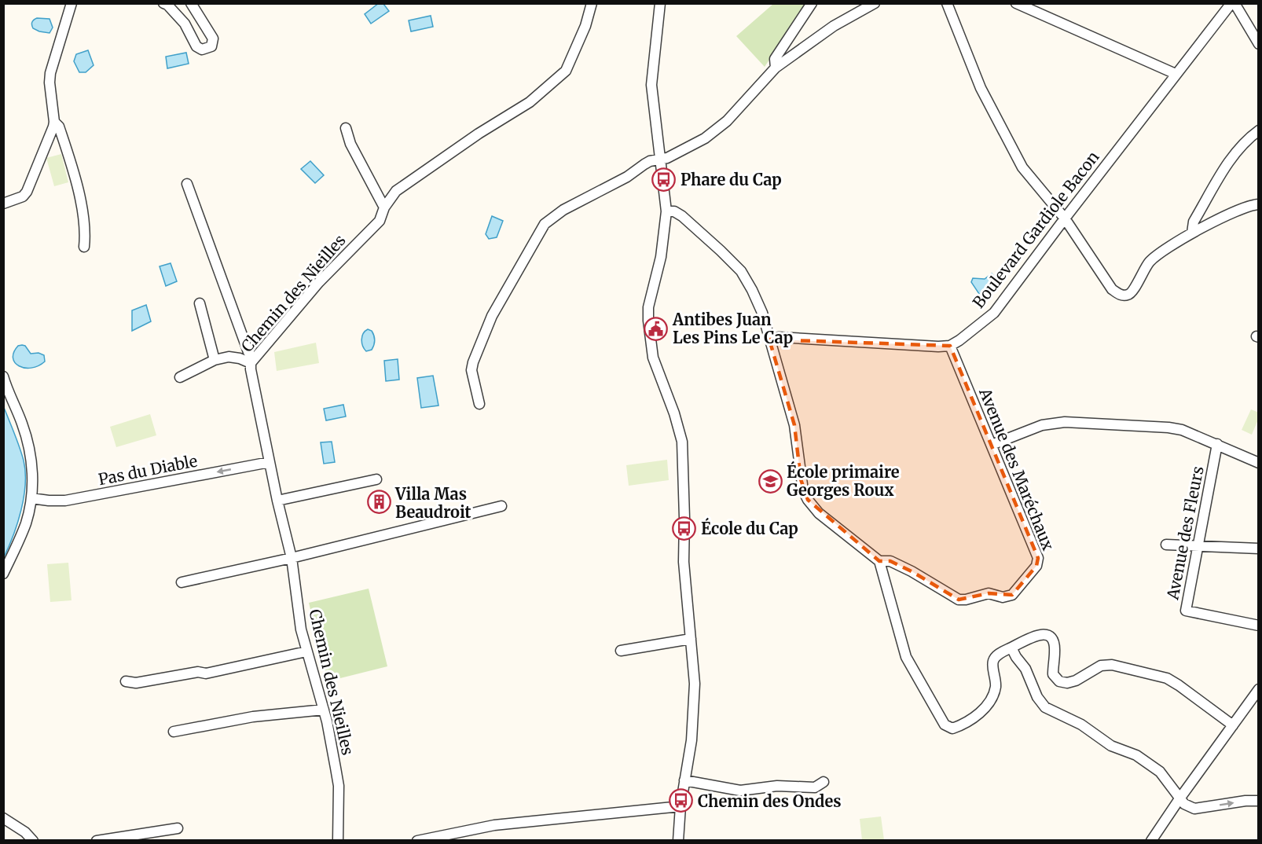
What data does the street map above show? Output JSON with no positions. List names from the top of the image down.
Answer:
{
  "streets": {
    "street": [
      "Boulevard Gardiole Bacon",
      "Chemin des Nieilles",
      "Avenue des Maréchaux",
      "Pas du Diable",
      "Avenue des Fleurs"
    ]
  },
  "crossings": [
    ["Boulevard Gardiole Bacon", "Avenue des Maréchaux"],
    ["Chemin des Nieilles", "Pas du Diable"]
  ],
  "one_way": ["Pas du Diable"],
  "places": {
    "bus stop": ["Phare du Cap", "École du Cap", "Chemin des Ondes"],
    "public building": ["Antibes Juan Les Pins Le Cap"],
    "school or university": ["École primaire Georges Roux"],
    "building": ["Villa Mas Beaudroit"]
  }
}
